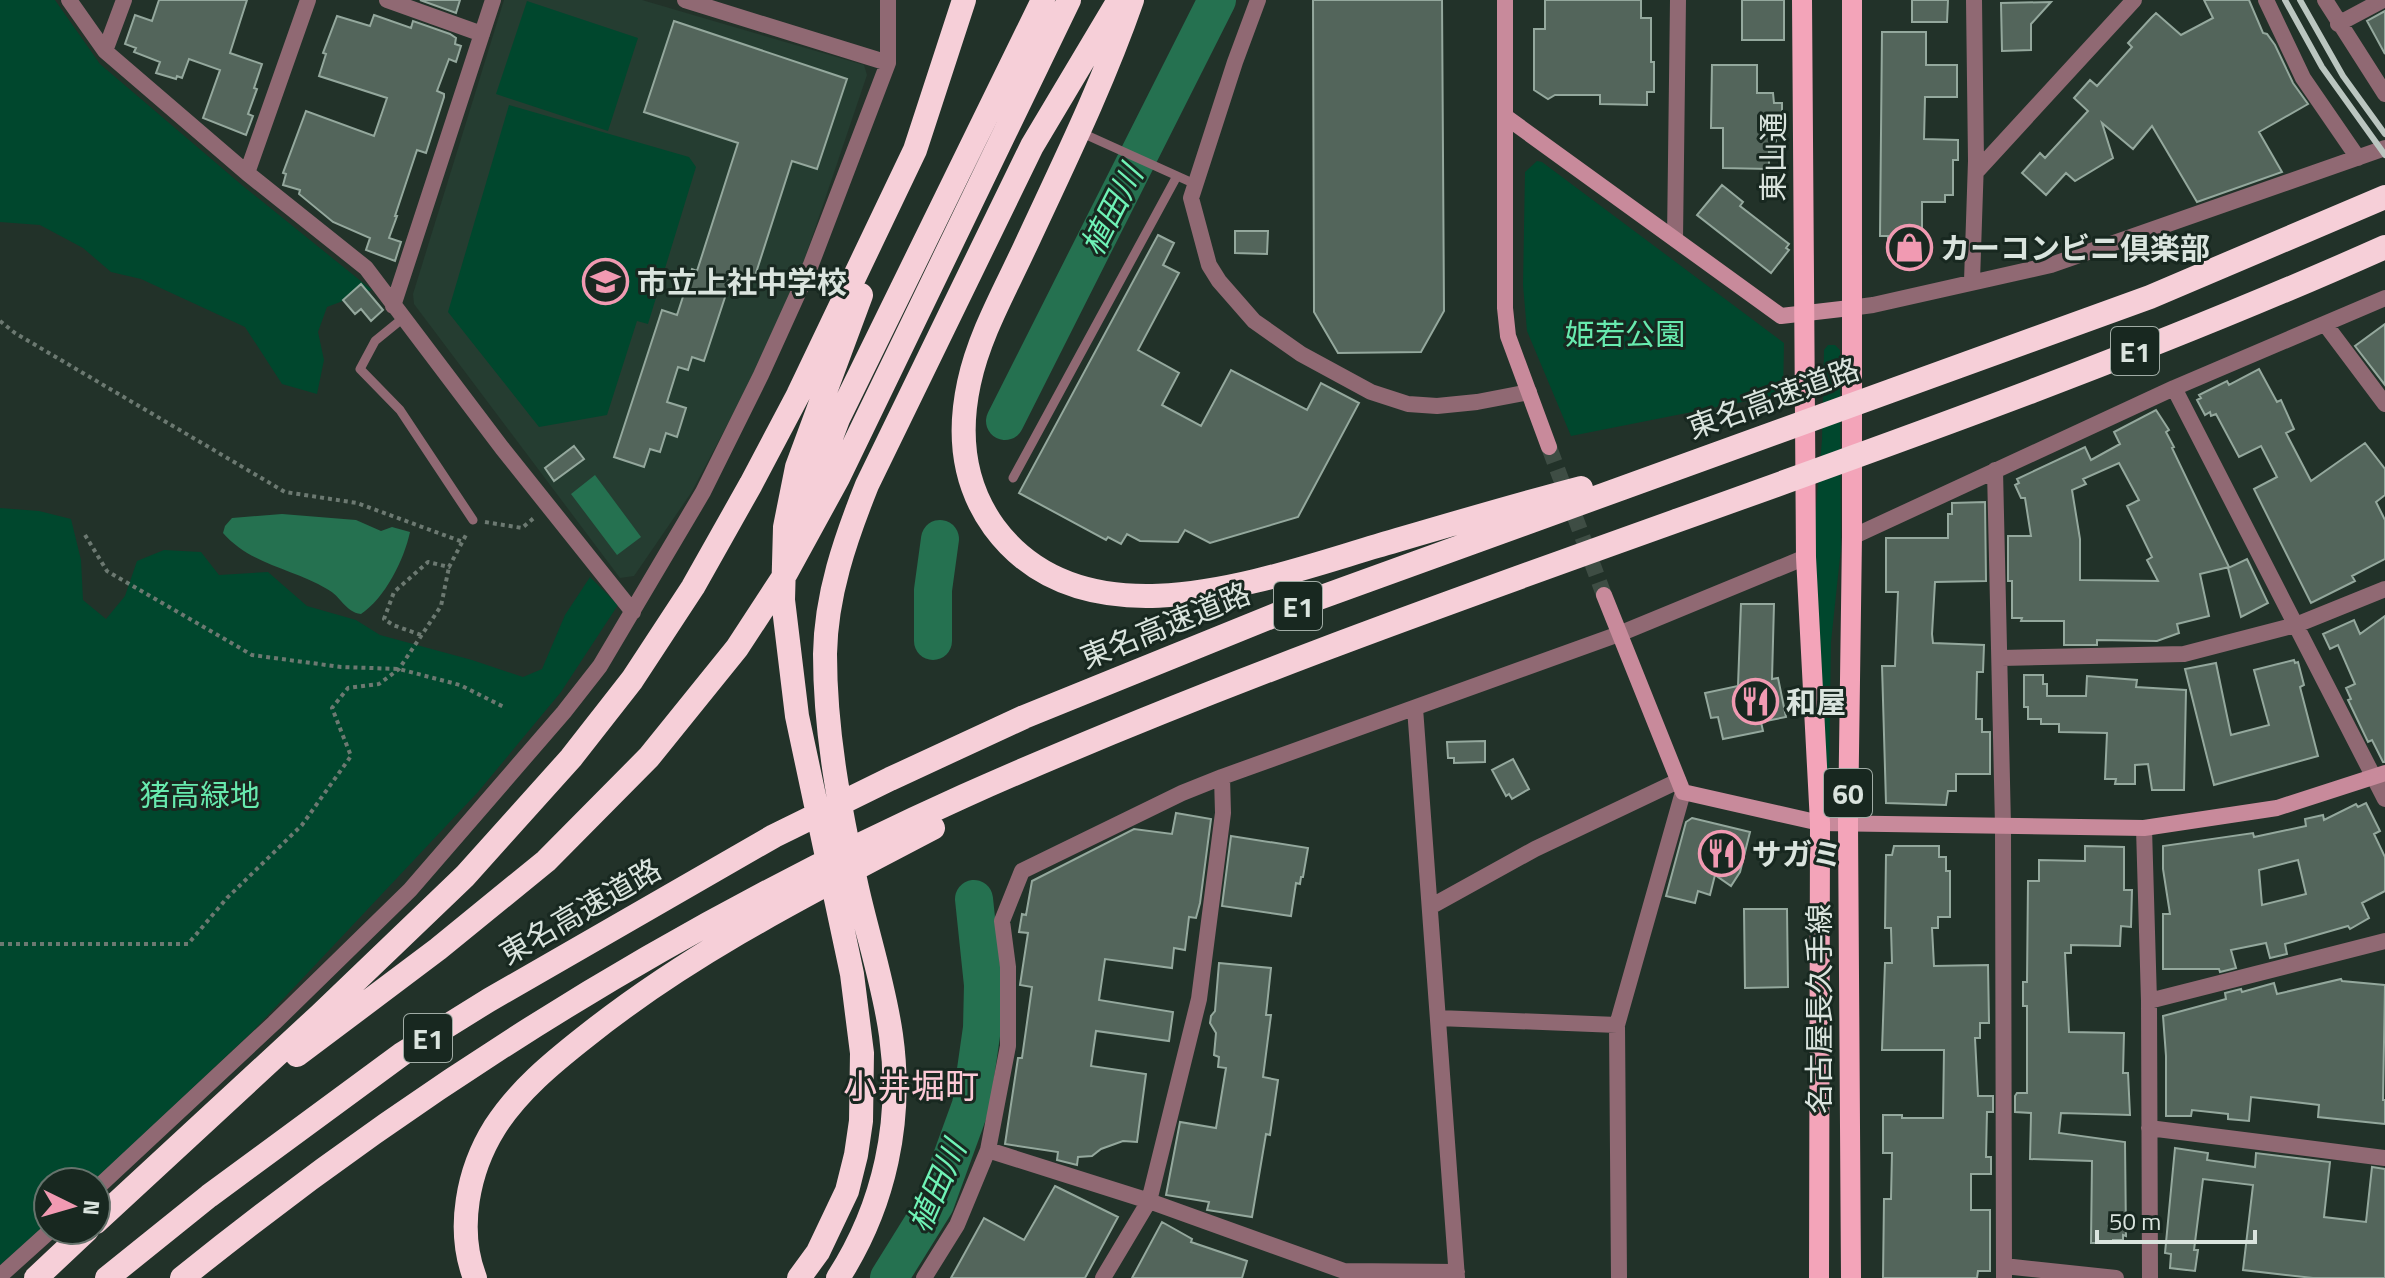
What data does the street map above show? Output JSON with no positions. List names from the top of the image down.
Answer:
{
  "streets": {
    "highway": ["E1", "東名高速道路"],
    "main road": ["東山通", "60", "名古屋長久手線"]
  },
  "crossings": [
    ["東山通", "名古屋長久手線"],
    ["60", "名古屋長久手線"]
  ],
  "districts": ["小井堀町"],
  "water": ["植田川"],
  "parks": ["姫若公園", "猪高緑地"],
  "places": {
    "shop": ["カーコンビニ倶楽部"],
    "school or university": ["市立上社中学校"],
    "restaurant": ["和屋", "サガミ"]
  },
  "scale_bar": "50 m",
  "north": "right"
}
